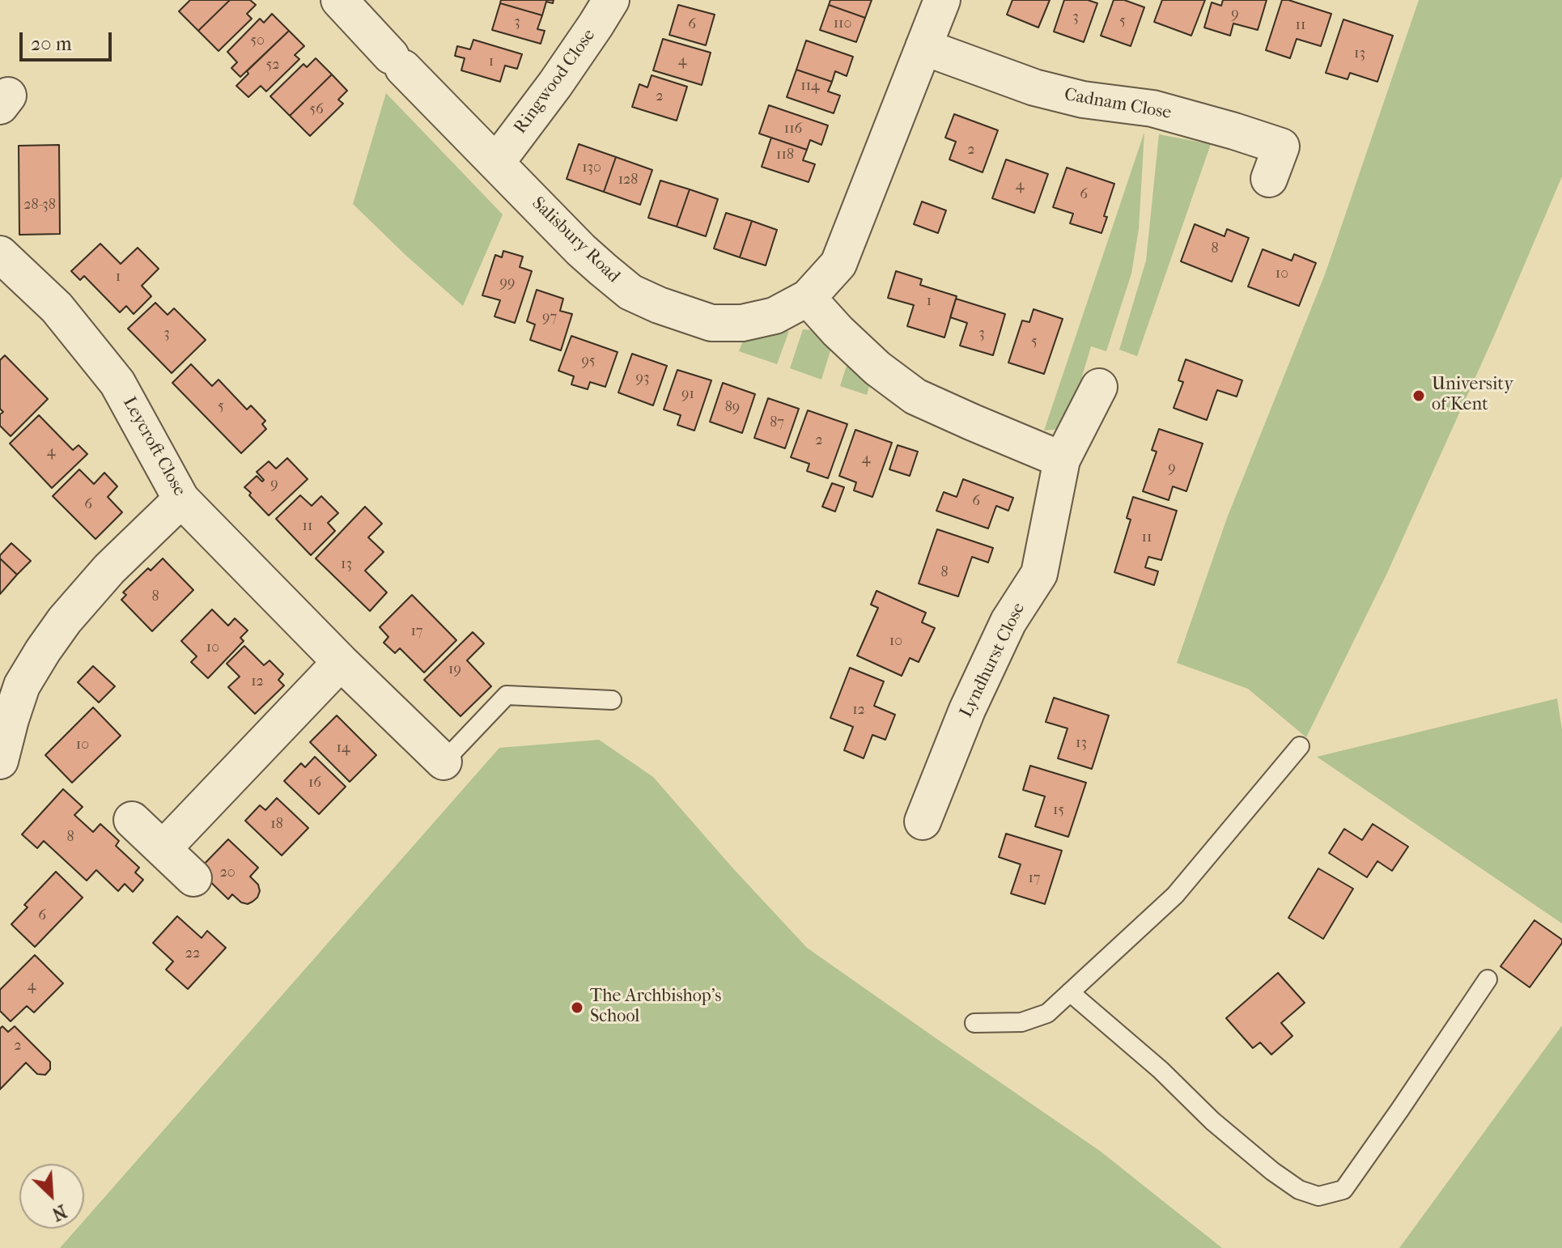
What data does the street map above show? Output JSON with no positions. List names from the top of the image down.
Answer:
{
  "streets": {
    "street": [
      "Ringwood Close",
      "Cadnam Close",
      "Salisbury Road",
      "Leycroft Close",
      "Lyndhurst Close"
    ]
  },
  "crossings": [
    ["Ringwood Close", "Salisbury Road"],
    ["Cadnam Close", "Salisbury Road"]
  ],
  "places": ["University of Kent", "The Archbishop's School"],
  "house_numbers": [
    "9",
    "3",
    "5",
    "3",
    "110",
    "6",
    "11",
    "50",
    "13",
    "4",
    "1",
    "52",
    "114",
    "2",
    "56",
    "116",
    "2",
    "118",
    "130",
    "128",
    "4",
    "6",
    "28-38",
    "8",
    "10",
    "1",
    "99",
    "1",
    "97",
    "3",
    "3",
    "5",
    "95",
    "93",
    "91",
    "5",
    "89",
    "87",
    "2",
    "4",
    "4",
    "9",
    "9",
    "6",
    "6",
    "11",
    "11",
    "13",
    "8",
    "8",
    "17",
    "10",
    "10",
    "19",
    "12",
    "12",
    "13",
    "10",
    "14",
    "16",
    "15",
    "18",
    "8",
    "20",
    "17",
    "6",
    "22",
    "4",
    "2"
  ],
  "scale_bar": "20 m",
  "north": "bottom right"
}
